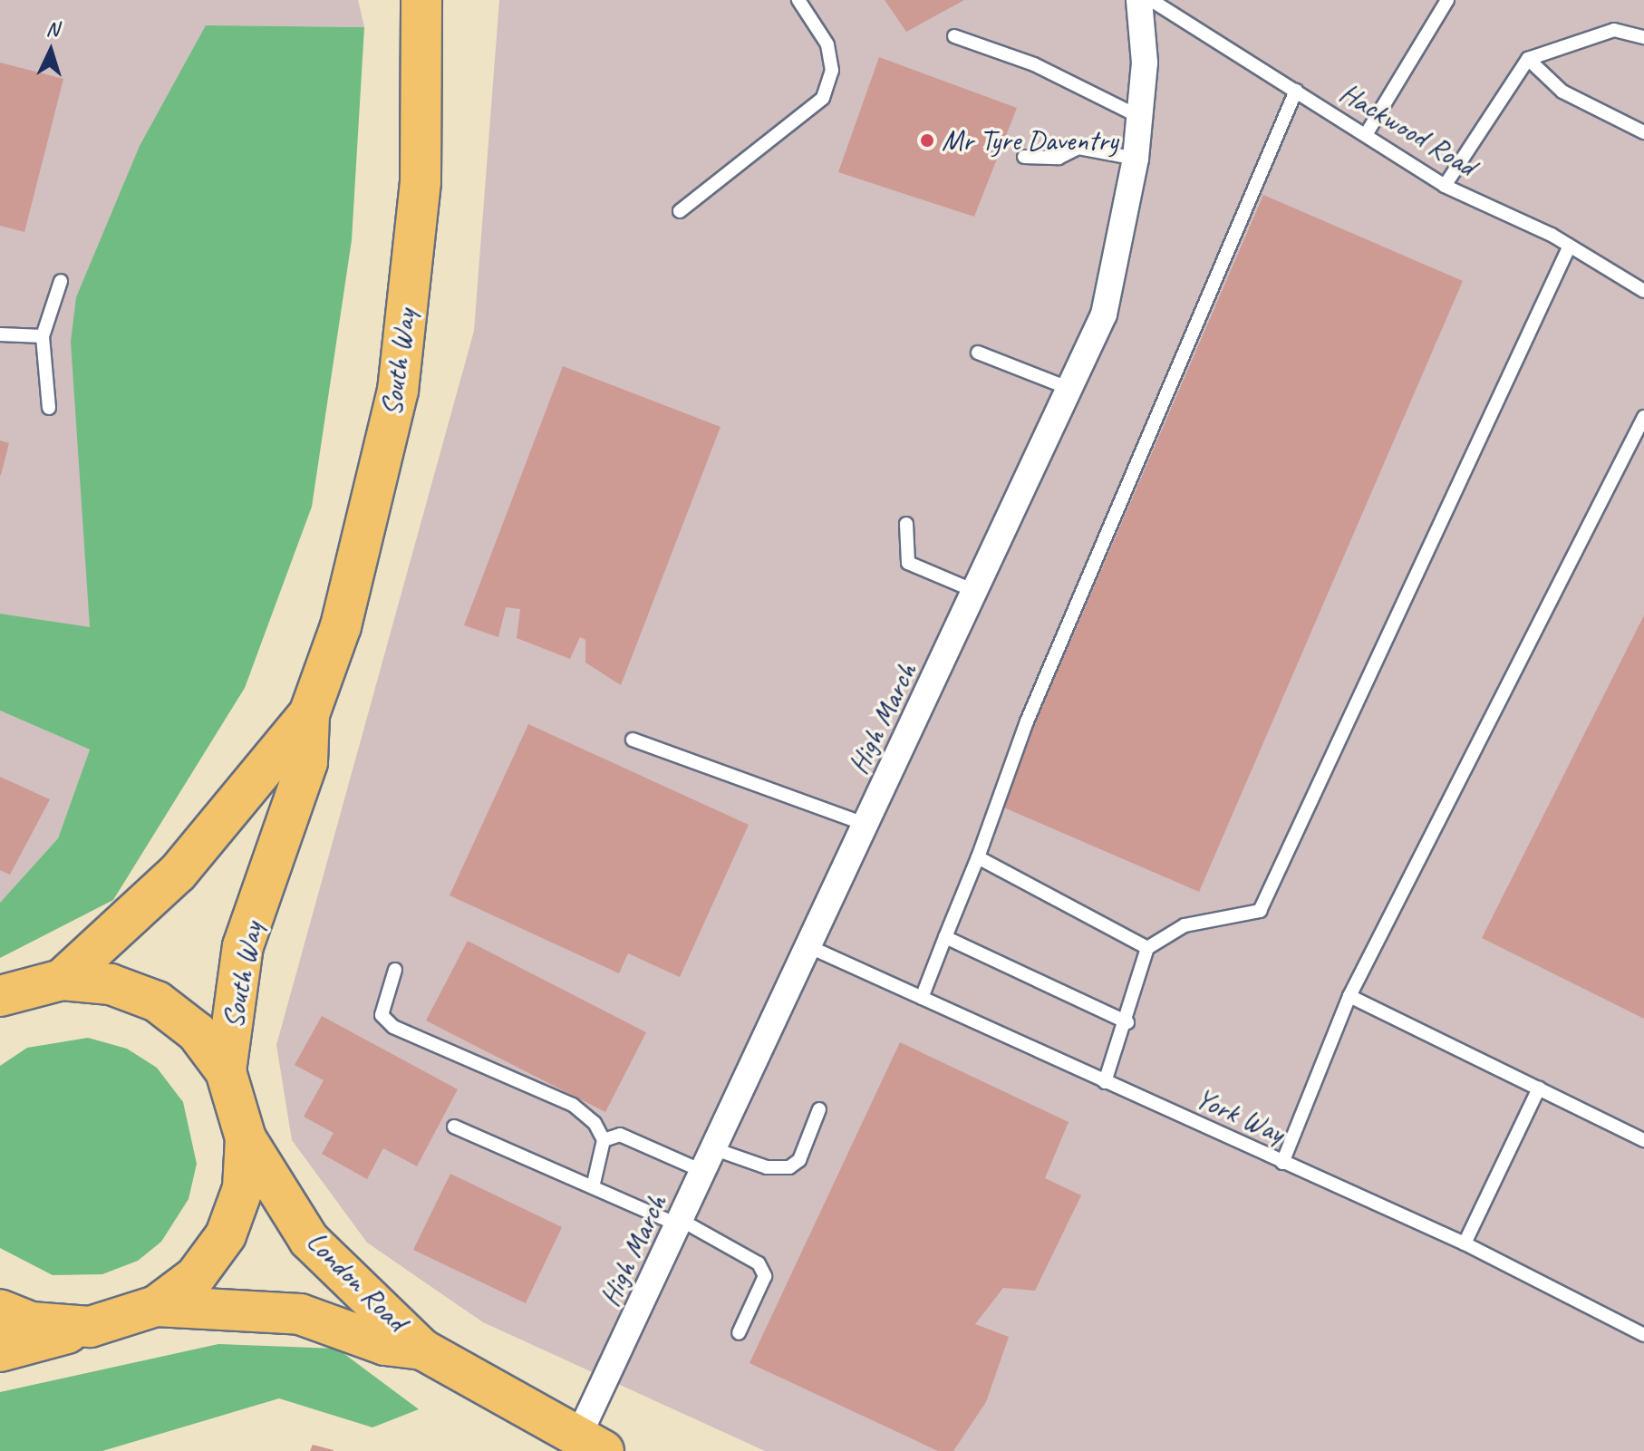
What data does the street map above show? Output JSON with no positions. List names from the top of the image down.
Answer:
{
  "streets": {
    "main road": ["South Way", "London Road"],
    "street": ["High March"],
    "lane": ["Hackwood Road", "York Way"]
  },
  "crossings": [
    ["High March", "York Way"],
    ["High March", "London Road"]
  ],
  "places": ["Mr Tyre Daventry"],
  "north": "top"
}
